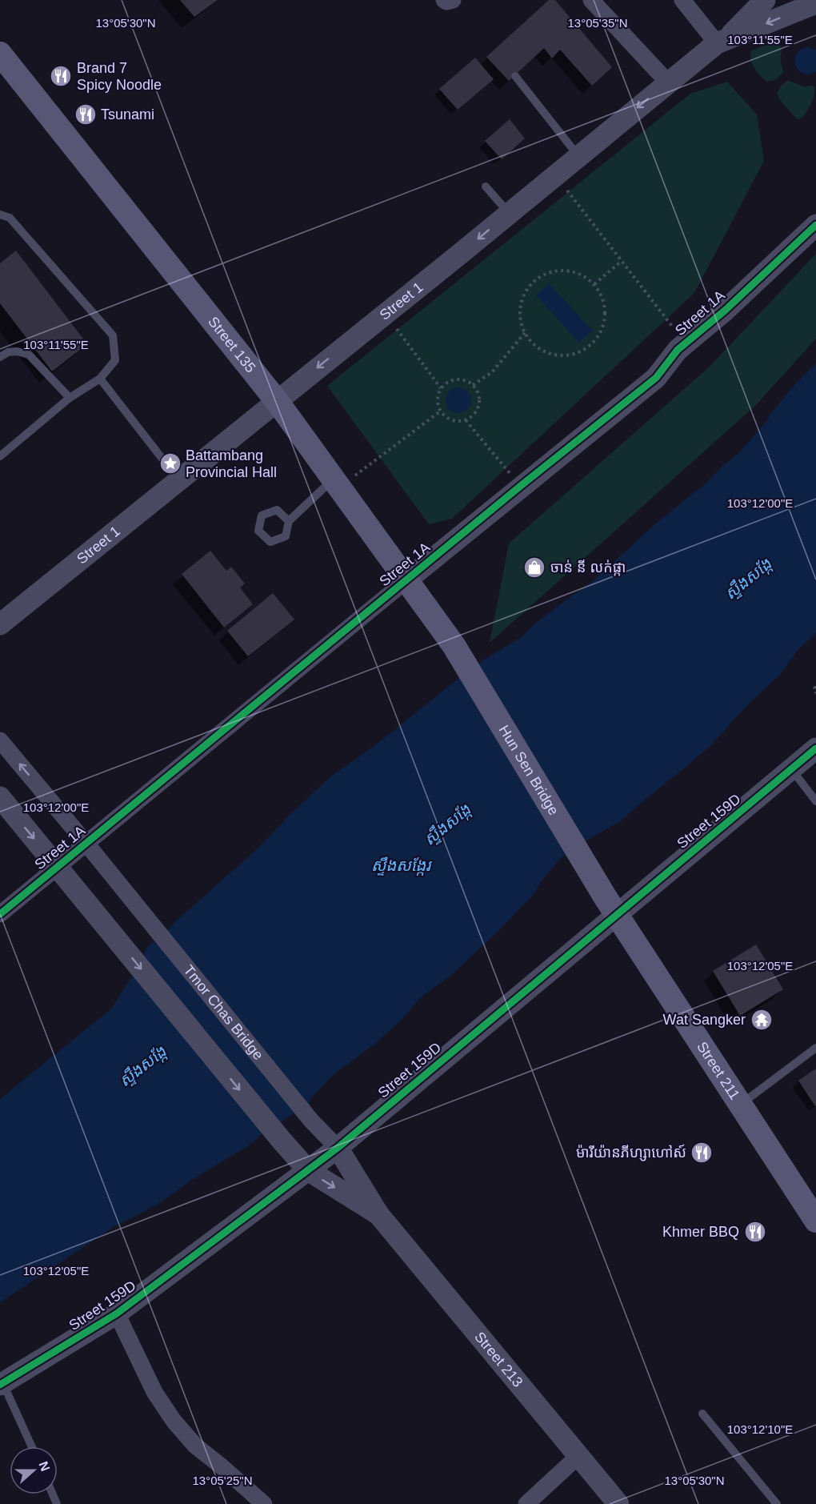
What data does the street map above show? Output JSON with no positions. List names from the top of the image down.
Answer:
{
  "streets": {
    "main road": ["Street 135", "Hun Sen Bridge", "Street 211"],
    "street": [
      "Street 1",
      "Street 1A",
      "Street 159D",
      "Tmor Chas Bridge",
      "Street 213"
    ]
  },
  "crossings": [
    ["Street 1", "Street 135"],
    ["Street 1A", "Street 135"],
    ["Street 1A", "Tmor Chas Bridge"],
    ["Street 1A", "Street 213"],
    ["Street 135", "Hun Sen Bridge"],
    ["Hun Sen Bridge", "Street 159D"],
    ["Hun Sen Bridge", "Street 211"],
    ["Street 159D", "Street 211"],
    ["Street 159D", "Street 213"],
    ["Tmor Chas Bridge", "Street 213"]
  ],
  "one_way": ["Street 1"],
  "water": ["ស្ទឹងសង្កែ", "ស្ទឹងសង្កែរ"],
  "places": {
    "restaurant": [
      "Brand 7 Spicy Noodle",
      "Tsunami",
      "ម៉ារីយ៉ានភីហ្សាហៅស៍",
      "Khmer BBQ"
    ],
    "place": ["Battambang Provincial Hall"],
    "shop": ["ចាន់ នី លក់ផ្កា"],
    "temple": ["Wat Sangker"]
  },
  "north": "right",
  "coordinates": [
    "13°05'30\"N",
    "13°05'35\"N",
    "103°11'55\"E",
    "103°12'00\"E",
    "103°12'05\"E",
    "103°12'10\"E",
    "13°05'25\"N"
  ]
}
